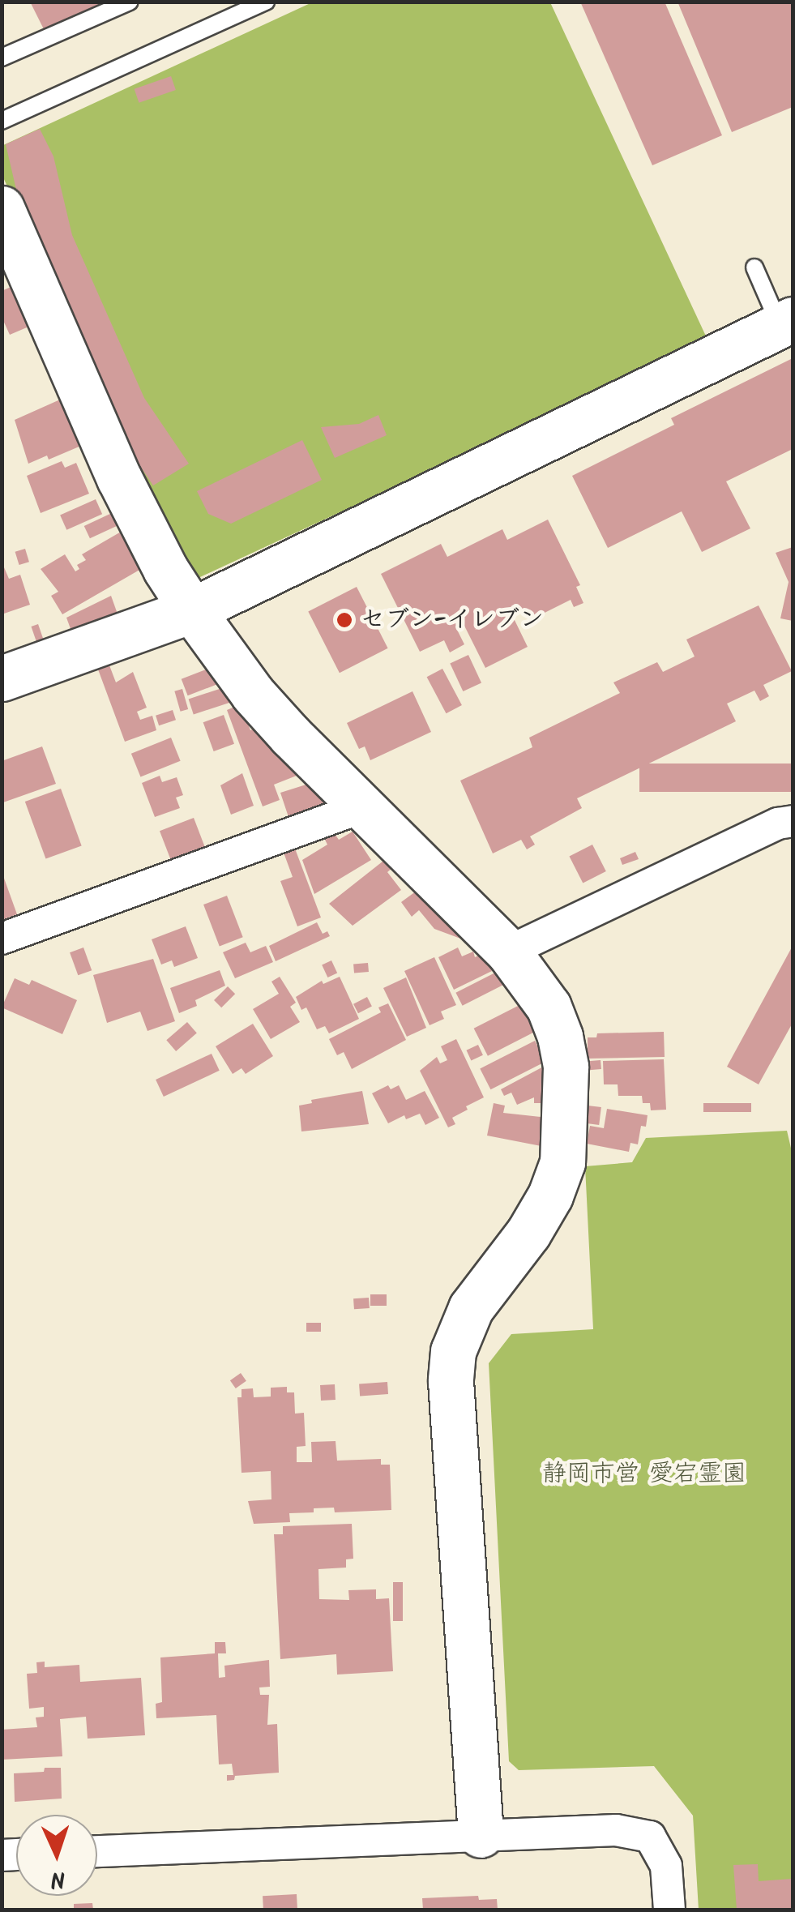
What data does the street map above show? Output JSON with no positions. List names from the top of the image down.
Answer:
{
  "parks": ["静岡市営 愛宕霊園"],
  "places": ["セブン-イレブン"],
  "north": "bottom"
}
